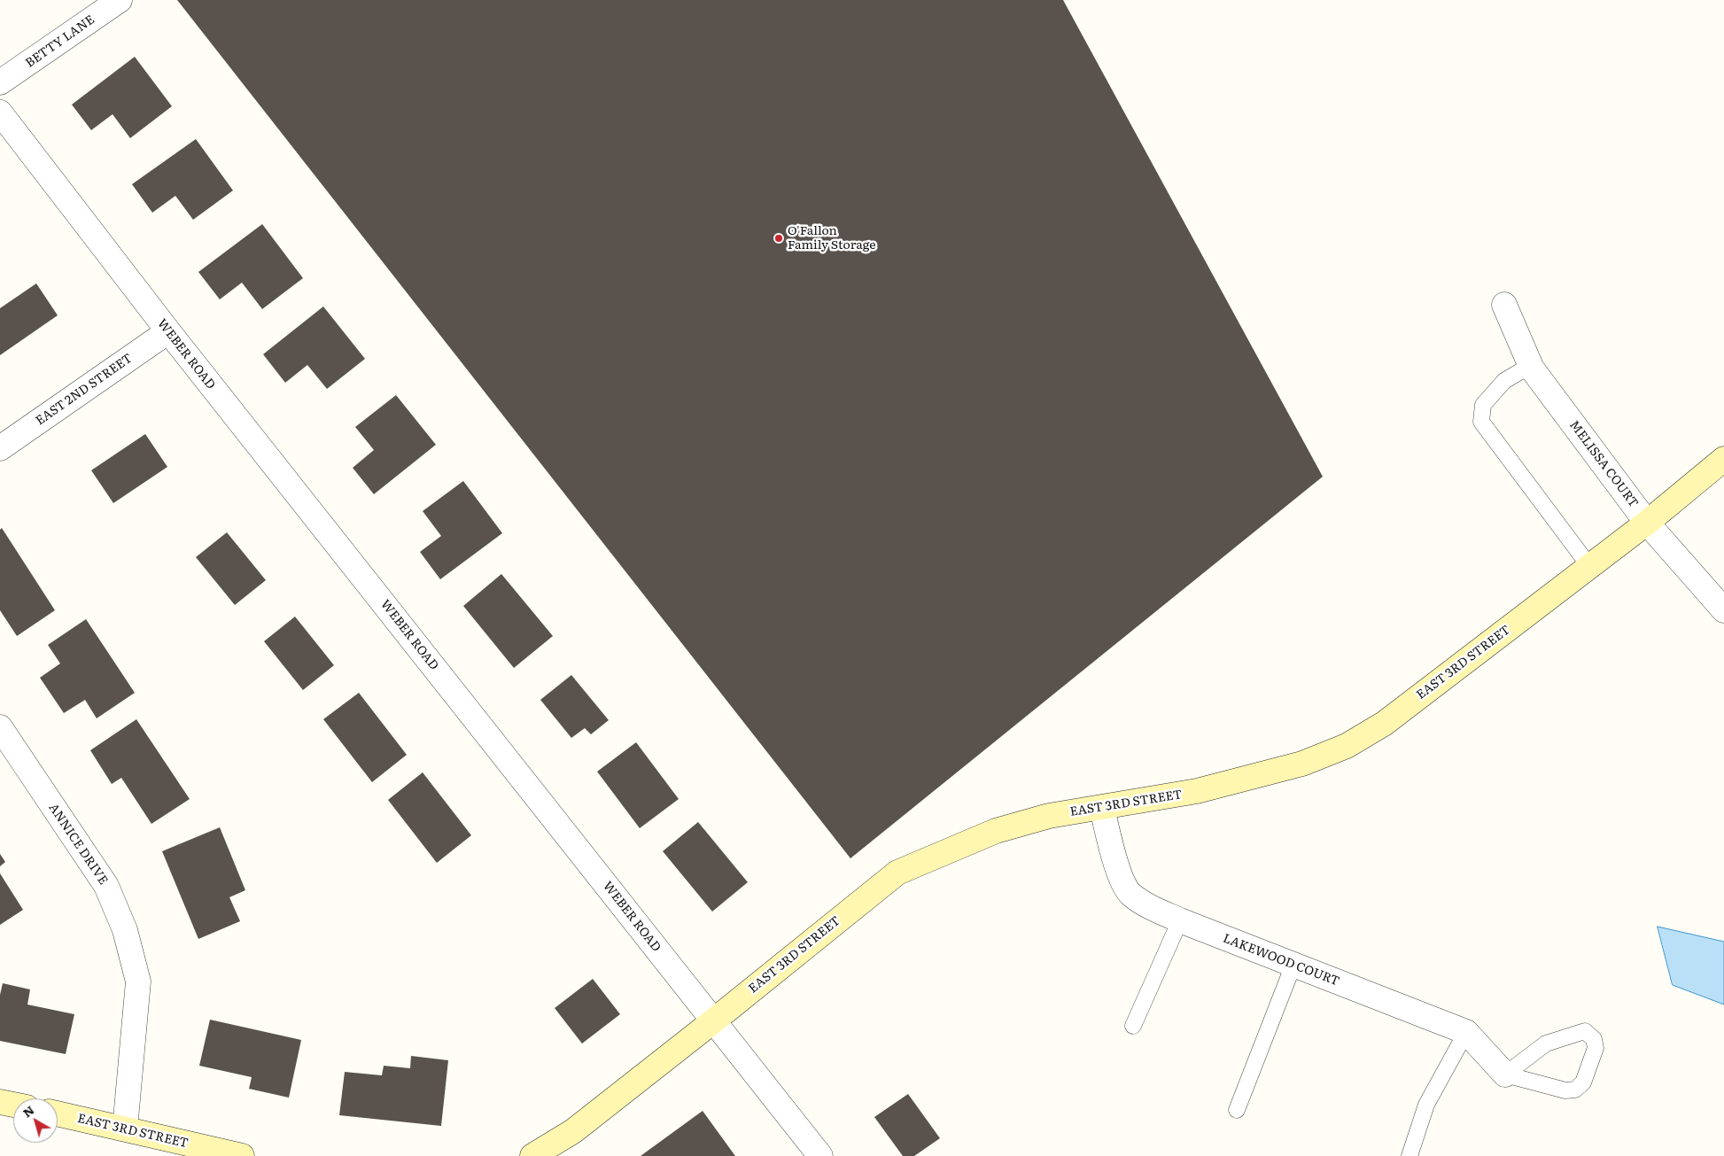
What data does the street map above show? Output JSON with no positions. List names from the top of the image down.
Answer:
{
  "streets": {
    "street": [
      "BETTY LANE",
      "WEBER ROAD",
      "EAST 2ND STREET",
      "MELISSA COURT",
      "EAST 3RD STREET",
      "ANNICE DRIVE",
      "LAKEWOOD COURT"
    ]
  },
  "crossings": [
    ["WEBER ROAD", "EAST 2ND STREET"],
    ["WEBER ROAD", "EAST 3RD STREET"],
    ["MELISSA COURT", "EAST 3RD STREET"],
    ["EAST 3RD STREET", "ANNICE DRIVE"],
    ["EAST 3RD STREET", "LAKEWOOD COURT"]
  ],
  "places": ["O'Fallon Family Storage"],
  "north": "top left"
}
